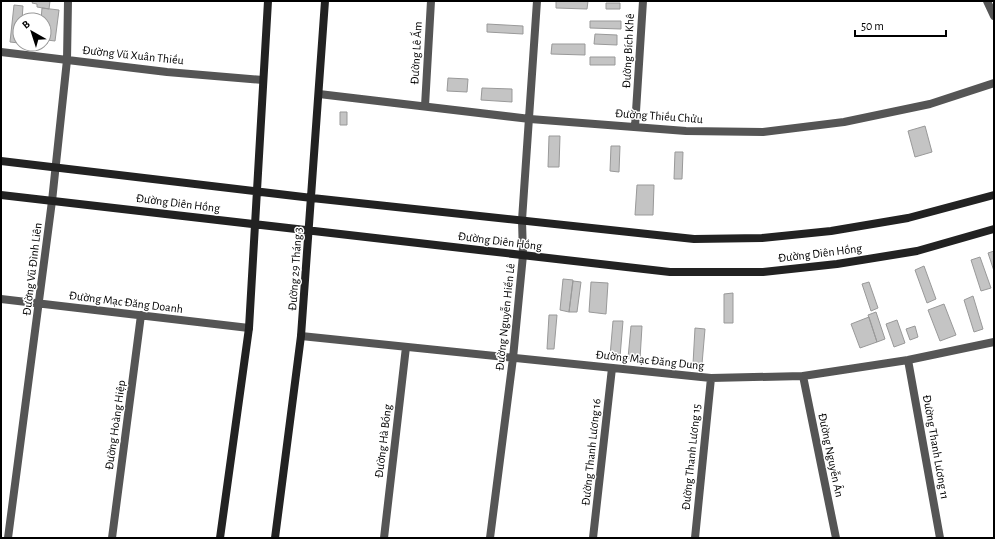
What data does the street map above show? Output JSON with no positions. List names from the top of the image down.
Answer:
{
  "streets": {
    "street": [
      "Đường Bích Khê",
      "Đường Lê Ấm",
      "Đường Vũ Xuân Thiều",
      "Đường Thiều Chửu",
      "Đường Diên Hồng",
      "Đường Vũ Đình Liên",
      "Đường 29 Tháng 3",
      "Đường Mạc Đăng Doanh",
      "Đường Nguyễn Hiến Lê",
      "Đường Mạc Đăng Dung",
      "Đường Hoàng Hiệp",
      "Đường Hà Bồng",
      "Đường Thanh Lương 11",
      "Đường Thanh Lương 16",
      "Đường Nguyễn Ân",
      "Đường Thanh Lương 15"
    ]
  },
  "crossings": [
    ["Đường Bích Khê", "Đường Thiều Chửu"],
    ["Đường Lê Ấm", "Đường Thiều Chửu"],
    ["Đường Vũ Xuân Thiều", "Đường Vũ Đình Liên"],
    ["Đường Thiều Chửu", "Đường 29 Tháng 3"],
    ["Đường Thiều Chửu", "Đường Nguyễn Hiến Lê"],
    ["Đường Diên Hồng", "Đường Vũ Đình Liên"],
    ["Đường Diên Hồng", "Đường 29 Tháng 3"],
    ["Đường Diên Hồng", "Đường Nguyễn Hiến Lê"],
    ["Đường Vũ Đình Liên", "Đường Mạc Đăng Doanh"],
    ["Đường 29 Tháng 3", "Đường Mạc Đăng Dung"],
    ["Đường Mạc Đăng Doanh", "Đường Hoàng Hiệp"],
    ["Đường Nguyễn Hiến Lê", "Đường Mạc Đăng Dung"],
    ["Đường Mạc Đăng Dung", "Đường Hà Bồng"],
    ["Đường Mạc Đăng Dung", "Đường Thanh Lương 11"],
    ["Đường Mạc Đăng Dung", "Đường Thanh Lương 16"],
    ["Đường Mạc Đăng Dung", "Đường Nguyễn Ân"],
    ["Đường Mạc Đăng Dung", "Đường Thanh Lương 15"]
  ],
  "scale_bar": "50 m",
  "north": "top left"
}
